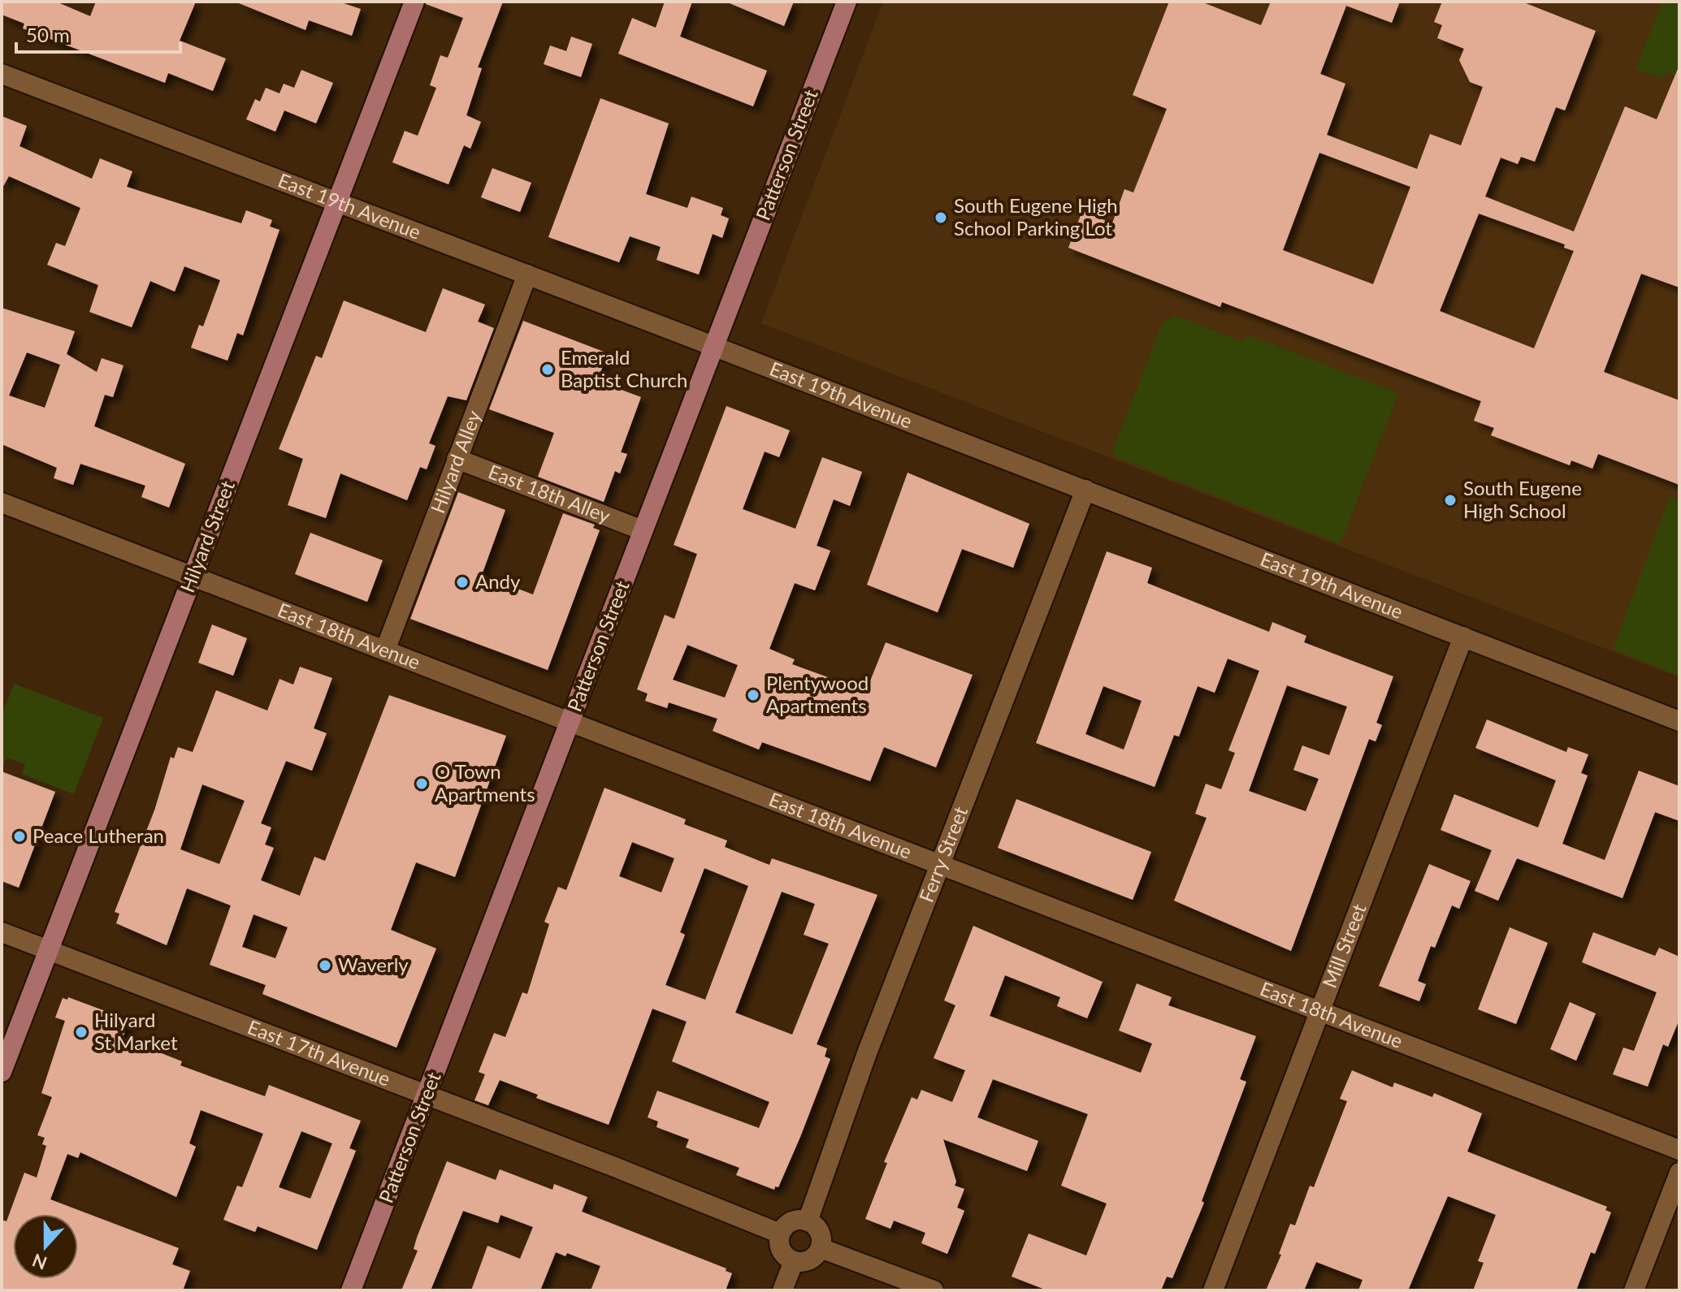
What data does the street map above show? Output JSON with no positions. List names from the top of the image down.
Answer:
{
  "streets": {
    "main road": ["Patterson Street", "Hilyard Street"],
    "street": [
      "East 19th Avenue",
      "Hilyard Alley",
      "East 18th Alley",
      "East 18th Avenue",
      "Ferry Street",
      "Mill Street",
      "East 17th Avenue"
    ]
  },
  "crossings": [
    ["Patterson Street", "East 19th Avenue"],
    ["Patterson Street", "East 18th Alley"],
    ["Patterson Street", "East 18th Avenue"],
    ["Patterson Street", "East 17th Avenue"],
    ["East 19th Avenue", "Hilyard Alley"],
    ["East 19th Avenue", "Hilyard Street"],
    ["East 19th Avenue", "Ferry Street"],
    ["East 19th Avenue", "Mill Street"],
    ["Hilyard Alley", "East 18th Alley"],
    ["Hilyard Alley", "East 18th Avenue"],
    ["Hilyard Street", "East 18th Avenue"],
    ["Hilyard Street", "East 17th Avenue"],
    ["East 18th Avenue", "Ferry Street"],
    ["East 18th Avenue", "Mill Street"],
    ["Ferry Street", "East 17th Avenue"]
  ],
  "places": [
    "South Eugene High School Parking Lot",
    "Emerald Baptist Church",
    "South Eugene High School",
    "Andy",
    "Plentywood Apartments",
    "O Town Apartments",
    "Peace Lutheran",
    "Waverly",
    "Hilyard St Market"
  ],
  "scale_bar": "50 m",
  "north": "bottom"
}
